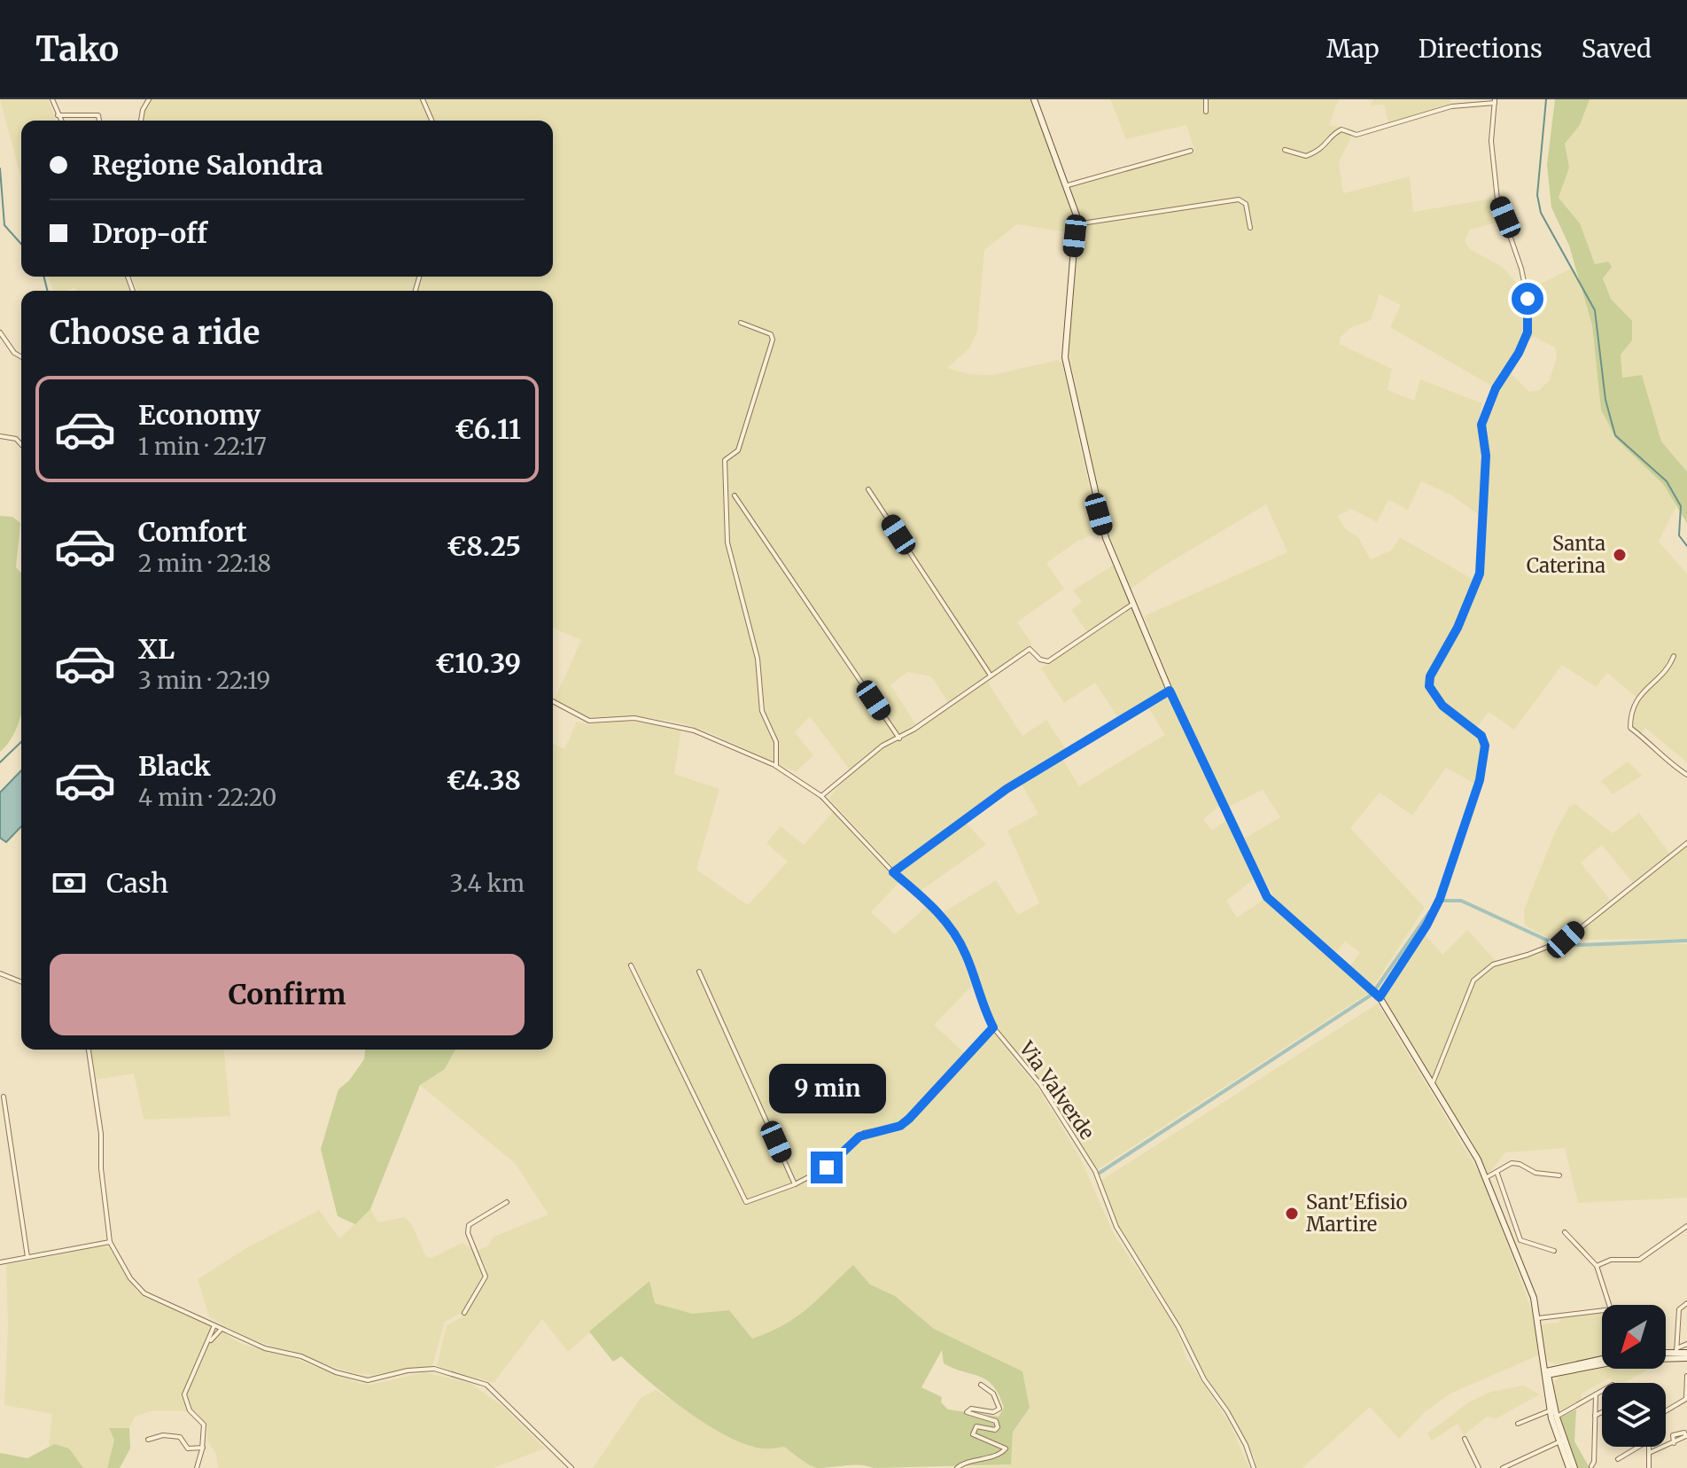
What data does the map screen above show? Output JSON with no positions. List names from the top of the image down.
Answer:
{
  "streets": {
    "street": ["Via Valverde"]
  },
  "places": ["Santa Caterina", "Sant'Efisio Martire"],
  "north": "bottom left",
  "page": {
    "header": "Tako",
    "nav": ["Map", "Directions", "Saved"],
    "banner": ["Regione Salondra", "Drop-off"],
    "heading": "Choose a ride",
    "list": [
      {
        "name": "Economy",
        "note": "1 min · 22:17",
        "value": "€6.11"
      },
      {
        "name": "Comfort",
        "note": "2 min · 22:18",
        "value": "€8.25"
      },
      {
        "name": "XL",
        "note": "3 min · 22:19",
        "value": "€10.39"
      },
      {
        "name": "Black",
        "note": "4 min · 22:20",
        "value": "€4.38"
      }
    ],
    "pay": ["Cash", "3.4 km"],
    "buttons": "Confirm",
    "bubble": "9 min"
  }
}
